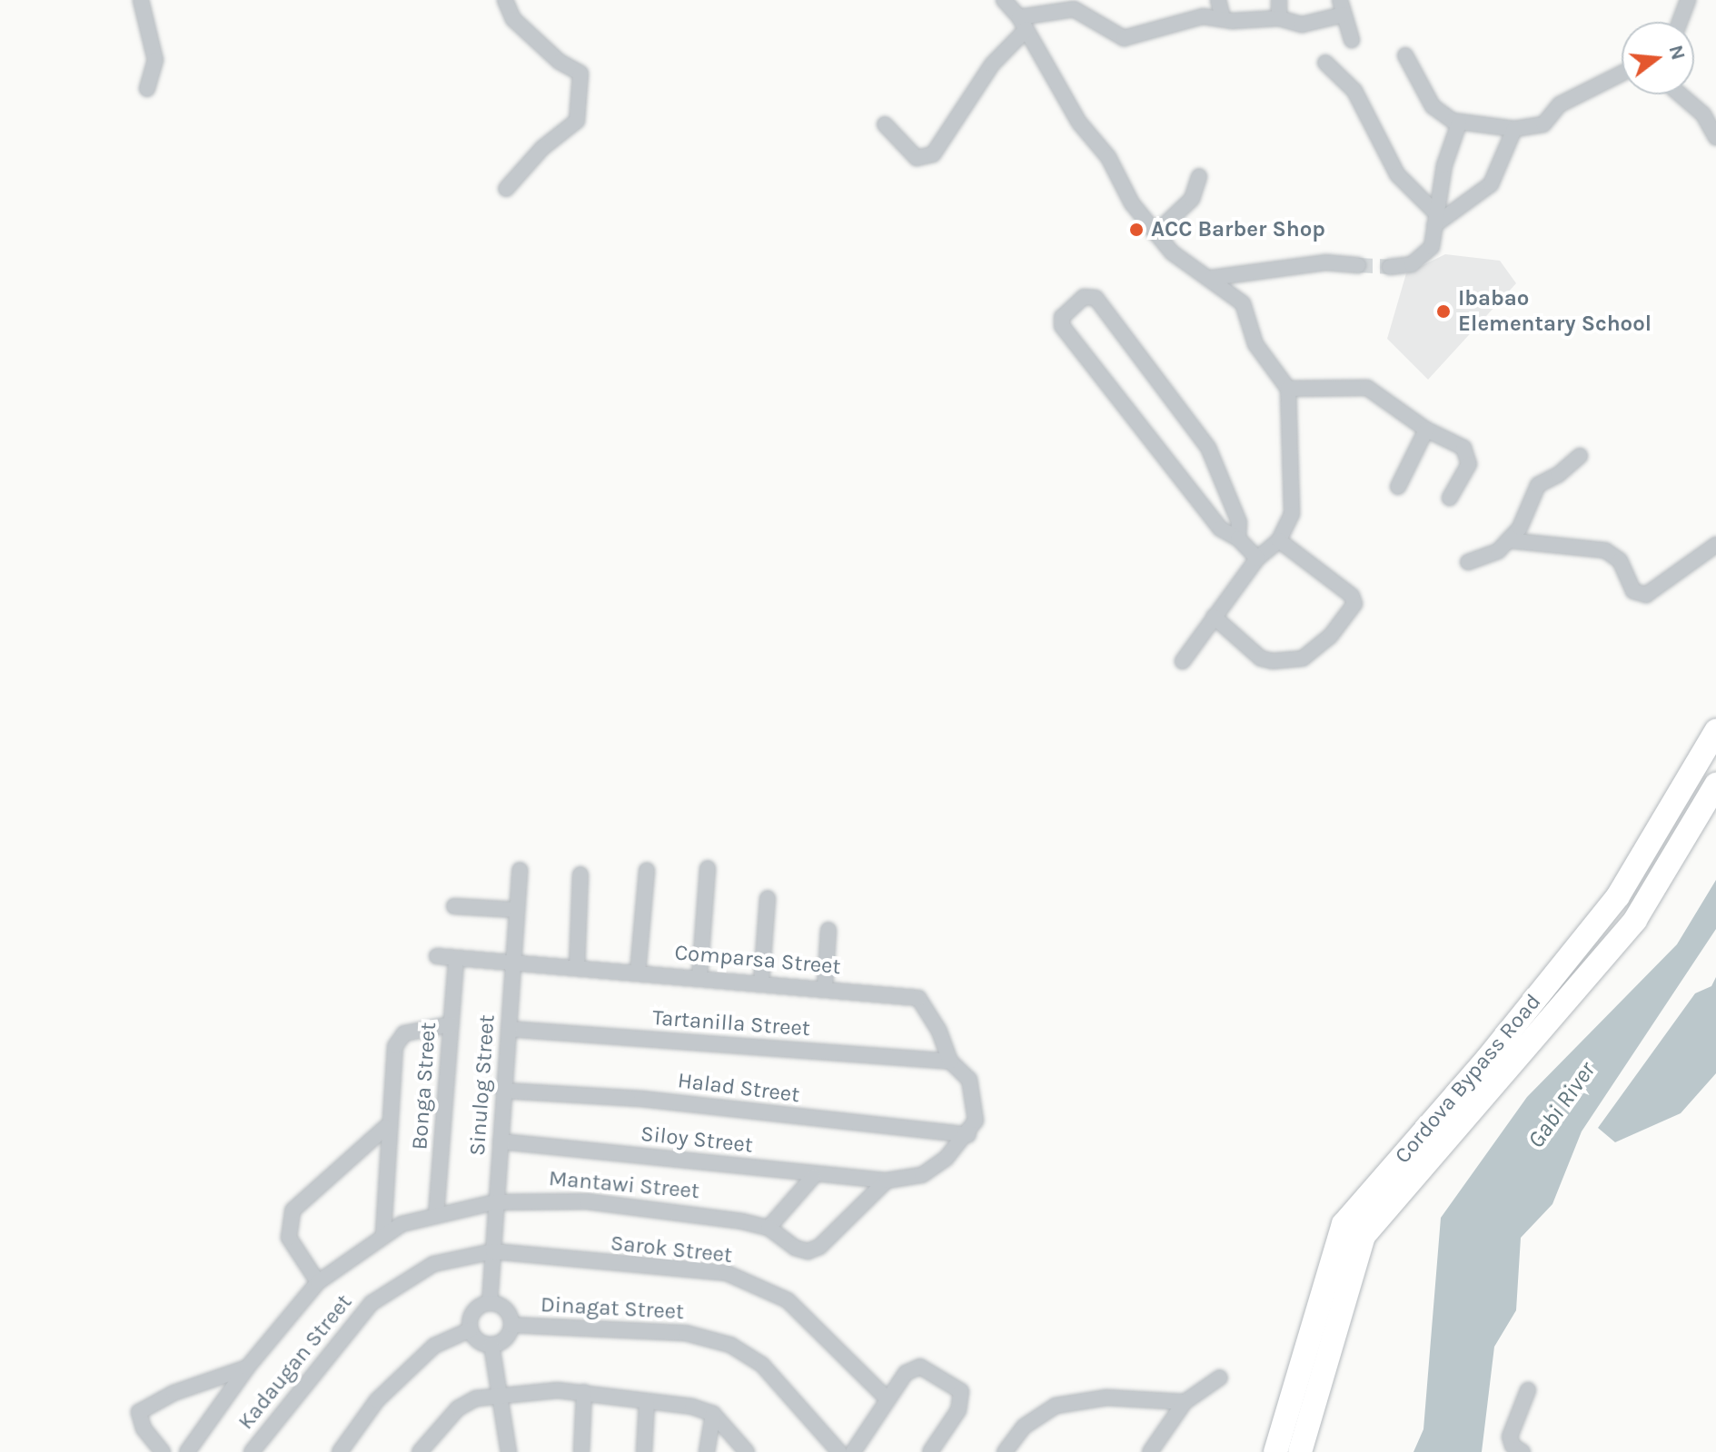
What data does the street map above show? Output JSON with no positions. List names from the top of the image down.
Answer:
{
  "streets": {
    "main road": ["Cordova Bypass Road"],
    "street": [
      "Comparsa Street",
      "Tartanilla Street",
      "Sinulog Street",
      "Bonga Street",
      "Halad Street",
      "Siloy Street",
      "Mantawi Street",
      "Sarok Street",
      "Dinagat Street",
      "Kadaugan Street"
    ]
  },
  "crossings": [
    ["Comparsa Street", "Tartanilla Street"],
    ["Comparsa Street", "Sinulog Street"],
    ["Comparsa Street", "Bonga Street"],
    ["Comparsa Street", "Halad Street"],
    ["Comparsa Street", "Siloy Street"],
    ["Tartanilla Street", "Sinulog Street"],
    ["Sinulog Street", "Halad Street"],
    ["Sinulog Street", "Siloy Street"],
    ["Sinulog Street", "Mantawi Street"],
    ["Sinulog Street", "Sarok Street"],
    ["Sinulog Street", "Dinagat Street"],
    ["Sinulog Street", "Kadaugan Street"],
    ["Bonga Street", "Mantawi Street"],
    ["Halad Street", "Siloy Street"],
    ["Sarok Street", "Kadaugan Street"]
  ],
  "water": ["Gabi River"],
  "places": ["ACC Barber Shop", "Ibabao Elementary School"],
  "north": "right"
}
